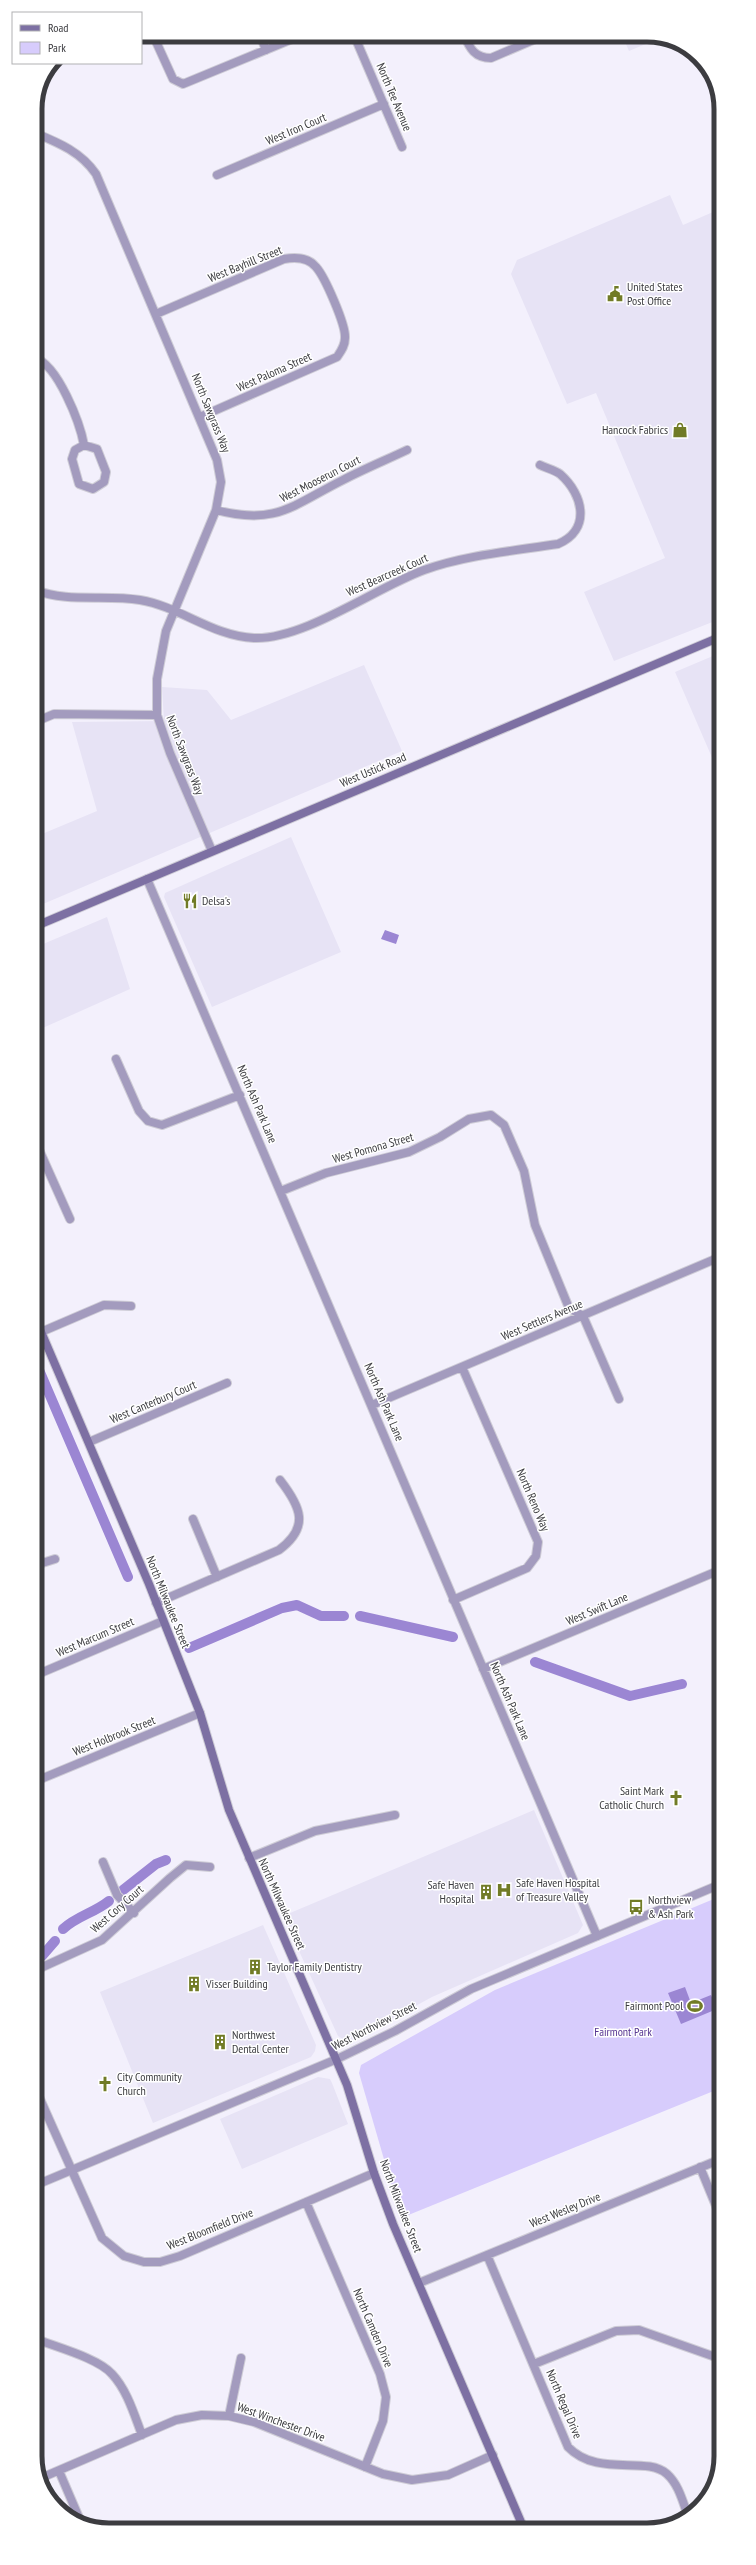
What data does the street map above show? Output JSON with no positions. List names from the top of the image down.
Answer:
{
  "streets": {
    "main road": ["West Ustick Road", "North Milwaukee Street"],
    "street": [
      "North Tee Avenue",
      "West Iron Court",
      "West Bayhill Street",
      "West Paloma Street",
      "North Sawgrass Way",
      "West Mooserun Court",
      "West Bearcreek Court",
      "North Ash Park Lane",
      "West Pomona Street",
      "West Settlers Avenue",
      "West Canterbury Court",
      "North Reno Way",
      "West Swift Lane",
      "West Marcum Street",
      "West Holbrook Street",
      "West Cory Court",
      "West Northview Street",
      "West Wesley Drive",
      "West Bloomfield Drive",
      "North Camden Drive",
      "North Regal Drive",
      "West Winchester Drive"
    ]
  },
  "crossings": [
    ["North Tee Avenue", "West Iron Court"],
    ["West Bayhill Street", "West Paloma Street"],
    ["West Bayhill Street", "North Sawgrass Way"],
    ["West Paloma Street", "North Sawgrass Way"],
    ["North Sawgrass Way", "West Mooserun Court"],
    ["North Sawgrass Way", "West Bearcreek Court"],
    ["North Sawgrass Way", "West Ustick Road"],
    ["West Ustick Road", "North Ash Park Lane"],
    ["North Ash Park Lane", "West Pomona Street"],
    ["North Ash Park Lane", "West Settlers Avenue"],
    ["North Ash Park Lane", "North Reno Way"],
    ["North Ash Park Lane", "West Swift Lane"],
    ["North Ash Park Lane", "West Northview Street"],
    ["West Pomona Street", "West Settlers Avenue"],
    ["West Settlers Avenue", "North Reno Way"],
    ["West Canterbury Court", "North Milwaukee Street"],
    ["North Milwaukee Street", "West Marcum Street"],
    ["North Milwaukee Street", "West Holbrook Street"],
    ["North Milwaukee Street", "West Northview Street"],
    ["North Milwaukee Street", "West Wesley Drive"],
    ["North Milwaukee Street", "West Bloomfield Drive"],
    ["North Milwaukee Street", "West Winchester Drive"],
    ["West Northview Street", "West Bloomfield Drive"],
    ["West Wesley Drive", "North Regal Drive"],
    ["West Bloomfield Drive", "North Camden Drive"],
    ["North Camden Drive", "West Winchester Drive"]
  ],
  "parks": ["Fairmont Park"],
  "places": {
    "public building": ["United States Post Office"],
    "shop": ["Hancock Fabrics"],
    "restaurant": ["Delsa's"],
    "church": ["Saint Mark Catholic Church", "City Community Church"],
    "hospital": ["Safe Haven Hospital of Treasure Valley"],
    "building": [
      "Safe Haven Hospital",
      "Taylor Family Dentistry",
      "Visser Building",
      "Northwest Dental Center"
    ],
    "bus stop": ["Northview & Ash Park"],
    "sports": ["Fairmont Pool"]
  },
  "legend": ["Road", "Park"]
}
